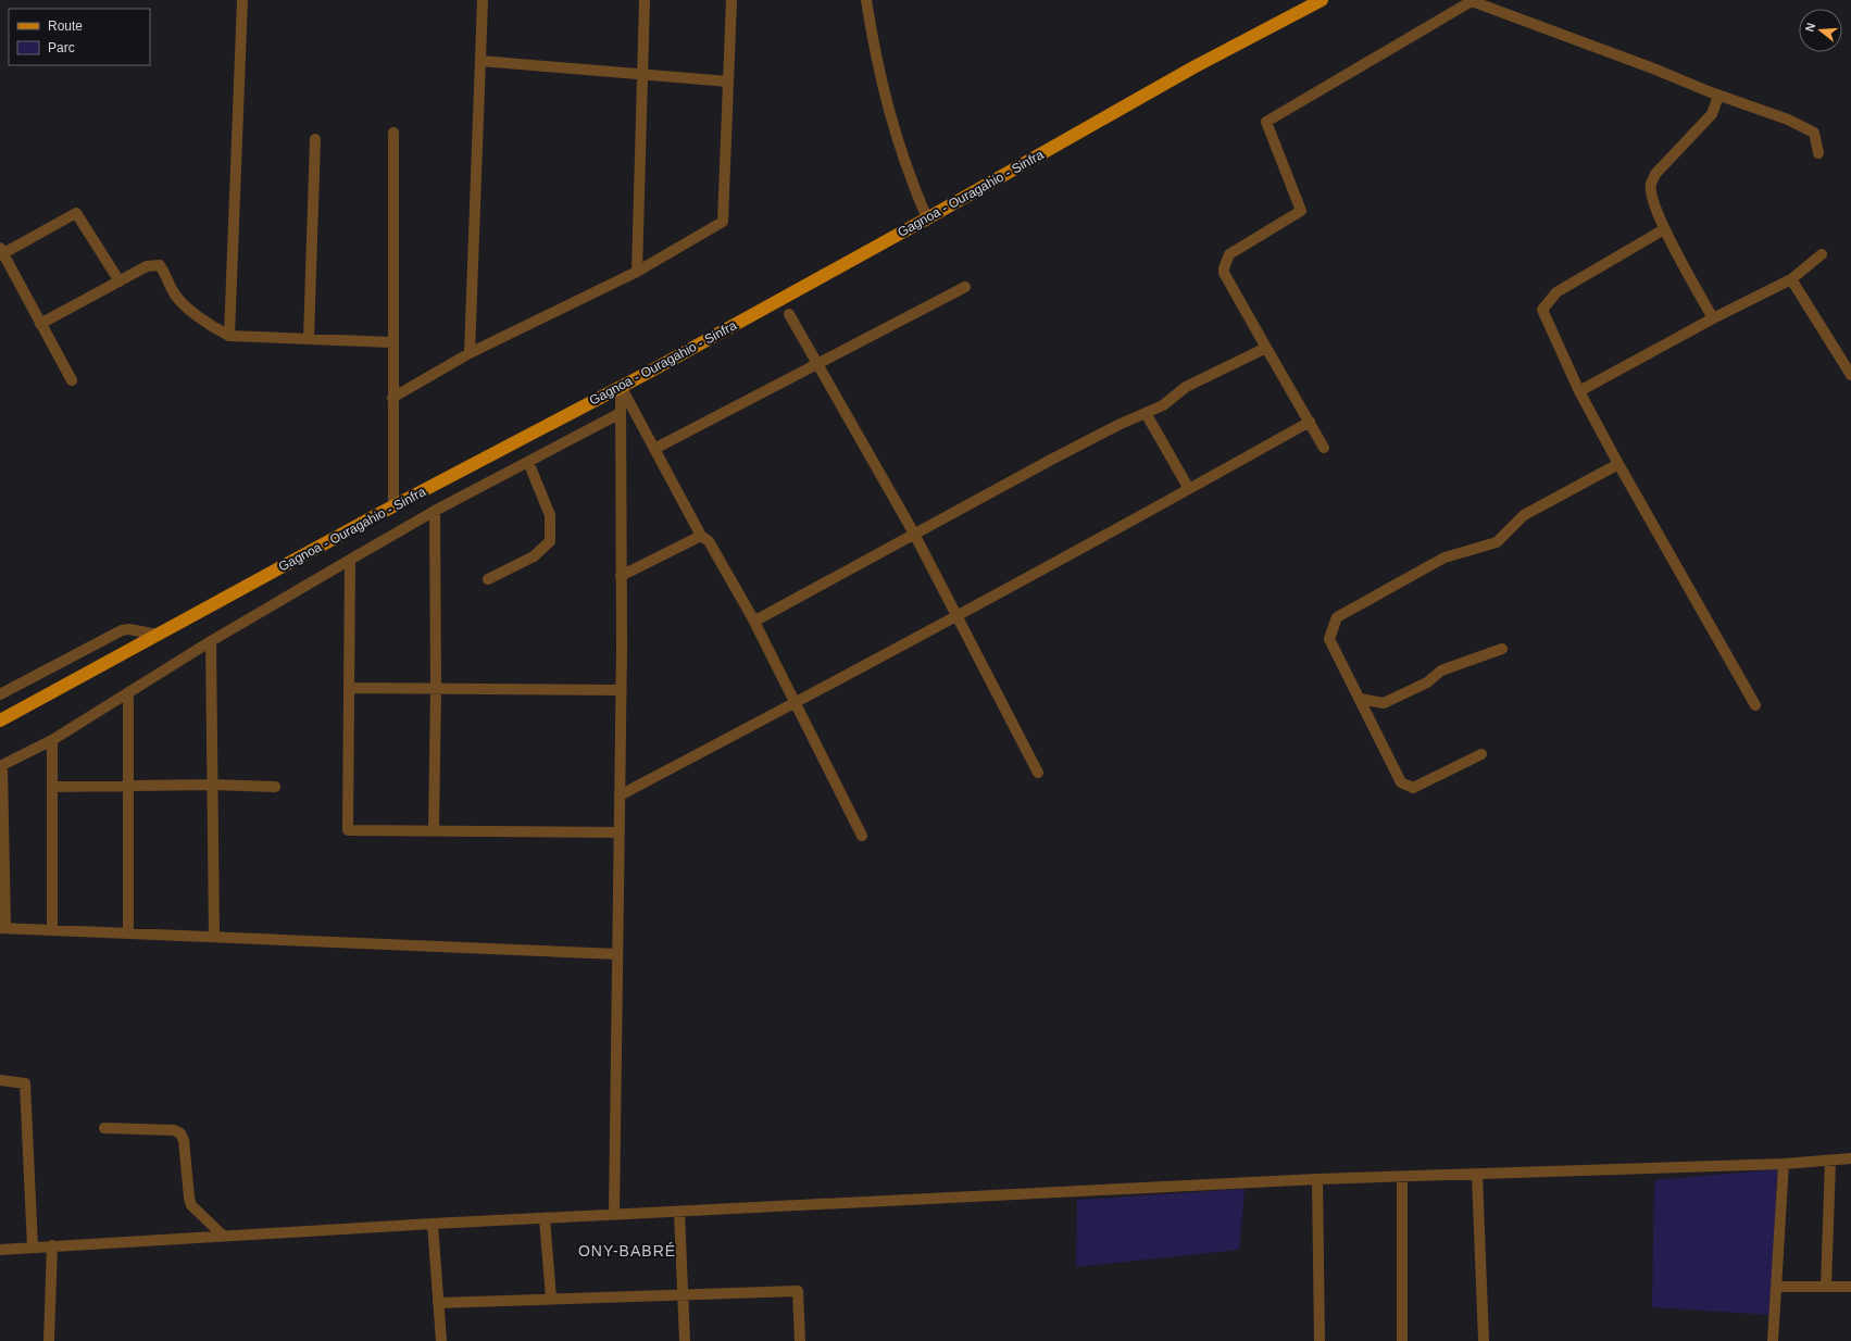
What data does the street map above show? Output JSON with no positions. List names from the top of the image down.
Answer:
{
  "streets": {
    "main road": ["Gagnoa - Ouragahio - Sinfra"]
  },
  "districts": ["ONY-BABRÉ"],
  "legend": ["Route", "Parc"],
  "north": "left"
}
